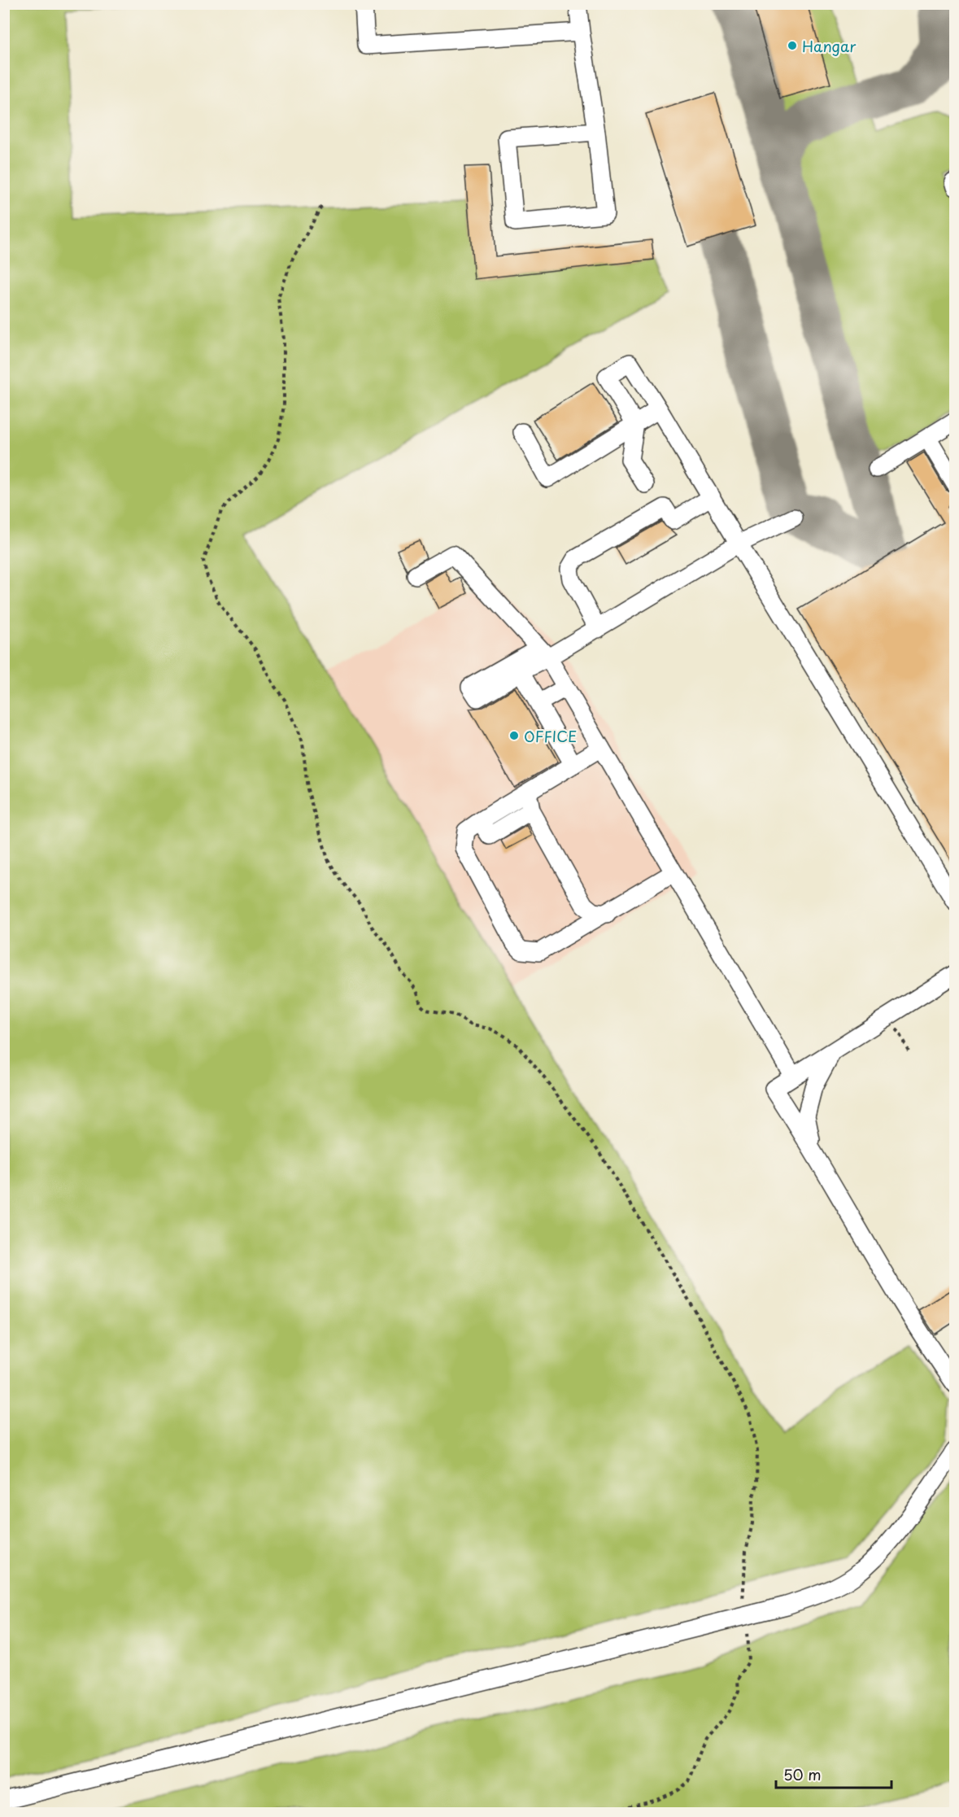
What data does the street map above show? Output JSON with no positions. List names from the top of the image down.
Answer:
{
  "places": ["Hangar", "OFFICE"],
  "scale_bar": "50 m"
}
